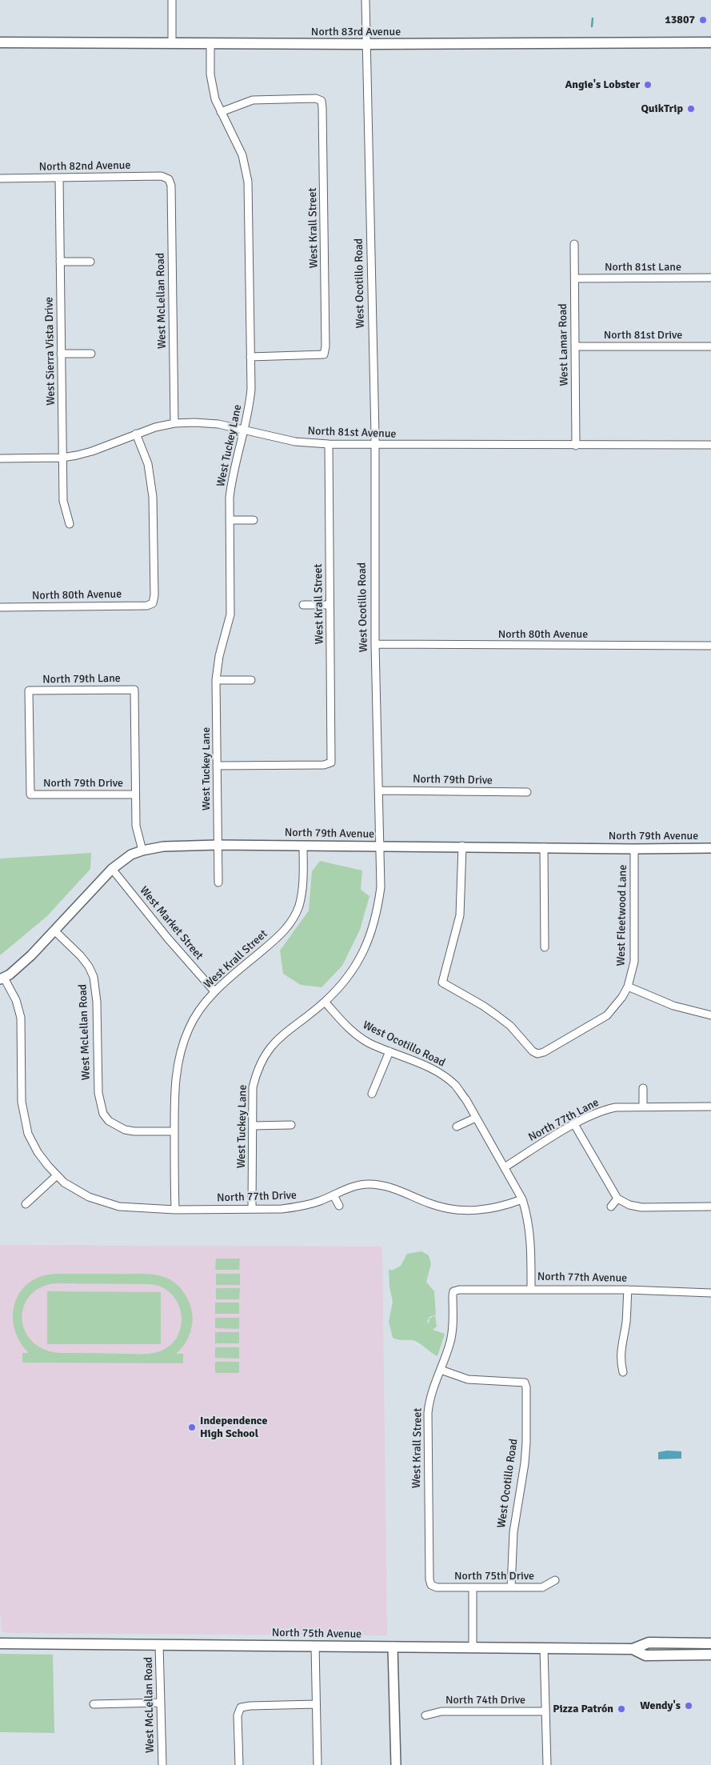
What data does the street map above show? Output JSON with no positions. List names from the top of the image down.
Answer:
{
  "streets": {
    "main road": ["North 83rd Avenue", "North 75th Avenue"],
    "street": [
      "North 82nd Avenue",
      "West Krall Street",
      "North 81st Lane",
      "West Ocotillo Road",
      "West McLellan Road",
      "North 81st Drive",
      "West Lamar Road",
      "West Sierra Vista Drive",
      "North 81st Avenue",
      "West Tuckey Lane",
      "North 80th Avenue",
      "North 79th Lane",
      "North 79th Drive",
      "North 79th Avenue",
      "West Fleetwood Lane",
      "West Market Street",
      "North 77th Lane",
      "North 77th Drive",
      "North 77th Avenue",
      "North 75th Drive",
      "North 74th Drive"
    ]
  },
  "crossings": [
    ["North 83rd Avenue", "West Ocotillo Road"],
    ["North 83rd Avenue", "West Tuckey Lane"],
    ["North 82nd Avenue", "West McLellan Road"],
    ["North 82nd Avenue", "West Sierra Vista Drive"],
    ["West Krall Street", "West Ocotillo Road"],
    ["West Krall Street", "West McLellan Road"],
    ["West Krall Street", "North 81st Avenue"],
    ["West Krall Street", "West Tuckey Lane"],
    ["West Krall Street", "North 79th Avenue"],
    ["West Krall Street", "West Market Street"],
    ["West Krall Street", "North 77th Drive"],
    ["West Krall Street", "North 77th Avenue"],
    ["West Krall Street", "North 75th Drive"],
    ["North 81st Lane", "West Lamar Road"],
    ["West Ocotillo Road", "North 81st Avenue"],
    ["West Ocotillo Road", "West Tuckey Lane"],
    ["West Ocotillo Road", "North 80th Avenue"],
    ["West Ocotillo Road", "North 79th Drive"],
    ["West Ocotillo Road", "North 79th Avenue"],
    ["West Ocotillo Road", "North 77th Lane"],
    ["West Ocotillo Road", "North 77th Drive"],
    ["West Ocotillo Road", "North 77th Avenue"],
    ["West Ocotillo Road", "North 75th Drive"],
    ["West McLellan Road", "North 81st Avenue"],
    ["West McLellan Road", "North 79th Avenue"],
    ["West McLellan Road", "North 75th Avenue"],
    ["North 81st Drive", "West Lamar Road"],
    ["West Lamar Road", "North 81st Avenue"],
    ["West Sierra Vista Drive", "North 81st Avenue"],
    ["North 81st Avenue", "West Tuckey Lane"],
    ["North 81st Avenue", "North 80th Avenue"],
    ["West Tuckey Lane", "North 79th Avenue"],
    ["West Tuckey Lane", "North 77th Drive"],
    ["North 79th Lane", "North 79th Drive"],
    ["North 79th Avenue", "West Fleetwood Lane"],
    ["North 79th Avenue", "West Market Street"]
  ],
  "places": [
    "13807",
    "Angie's Lobster",
    "QuikTrip",
    "Independence High School",
    "Wendy's",
    "Pizza Patrón"
  ]
}
